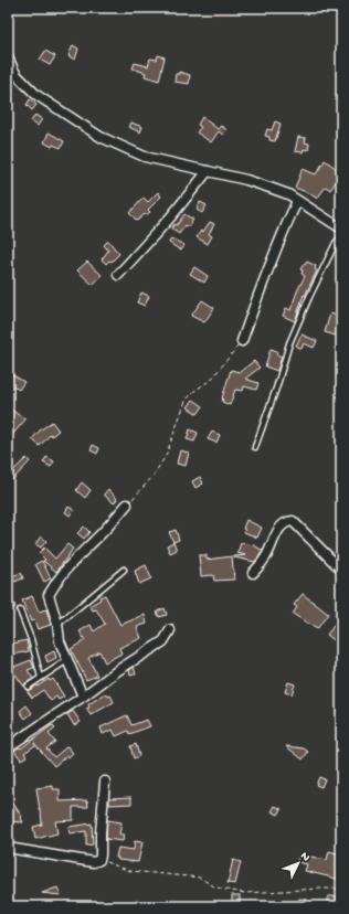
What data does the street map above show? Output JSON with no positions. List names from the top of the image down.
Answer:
{
  "north": "top right"
}
